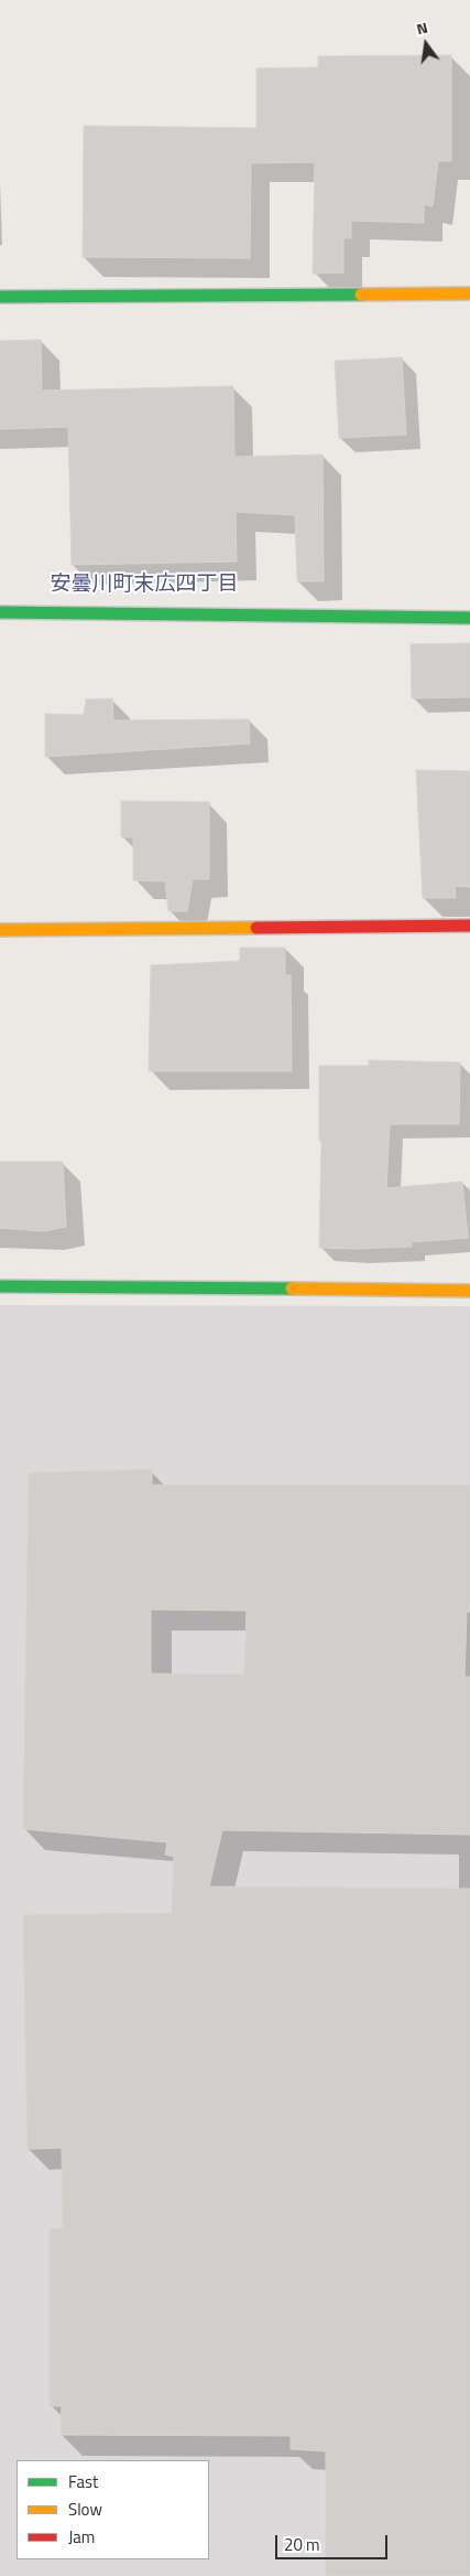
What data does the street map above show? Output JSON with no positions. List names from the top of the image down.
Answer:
{
  "districts": ["安曇川町末広四丁目"],
  "legend": ["Fast", "Slow", "Jam"],
  "scale_bar": "20 m",
  "north": "top"
}
